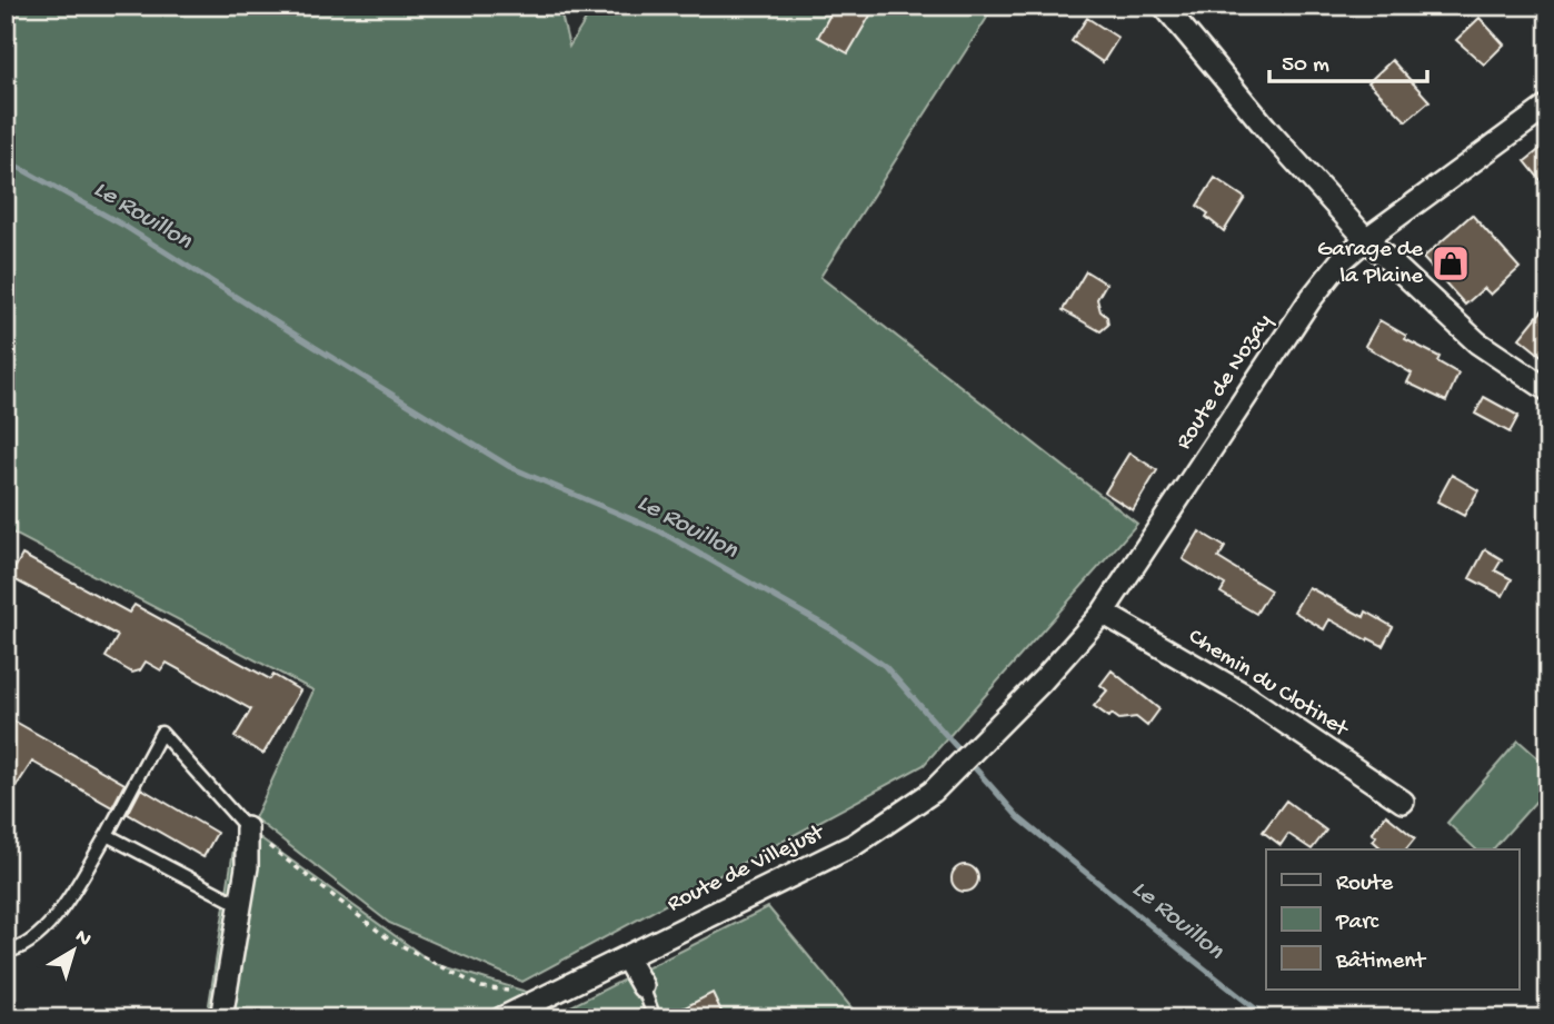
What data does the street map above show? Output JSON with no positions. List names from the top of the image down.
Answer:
{
  "streets": {
    "street": ["Route de Nozay", "Chemin du Clotinet", "Route de Villejust"]
  },
  "crossings": [
    ["Route de Nozay", "Chemin du Clotinet"],
    ["Route de Nozay", "Route de Villejust"]
  ],
  "water": ["Le Rouillon"],
  "places": {
    "shop": ["Garage de la Plaine"]
  },
  "legend": ["Route", "Parc", "Bâtiment"],
  "scale_bar": "50 m",
  "north": "top right"
}
